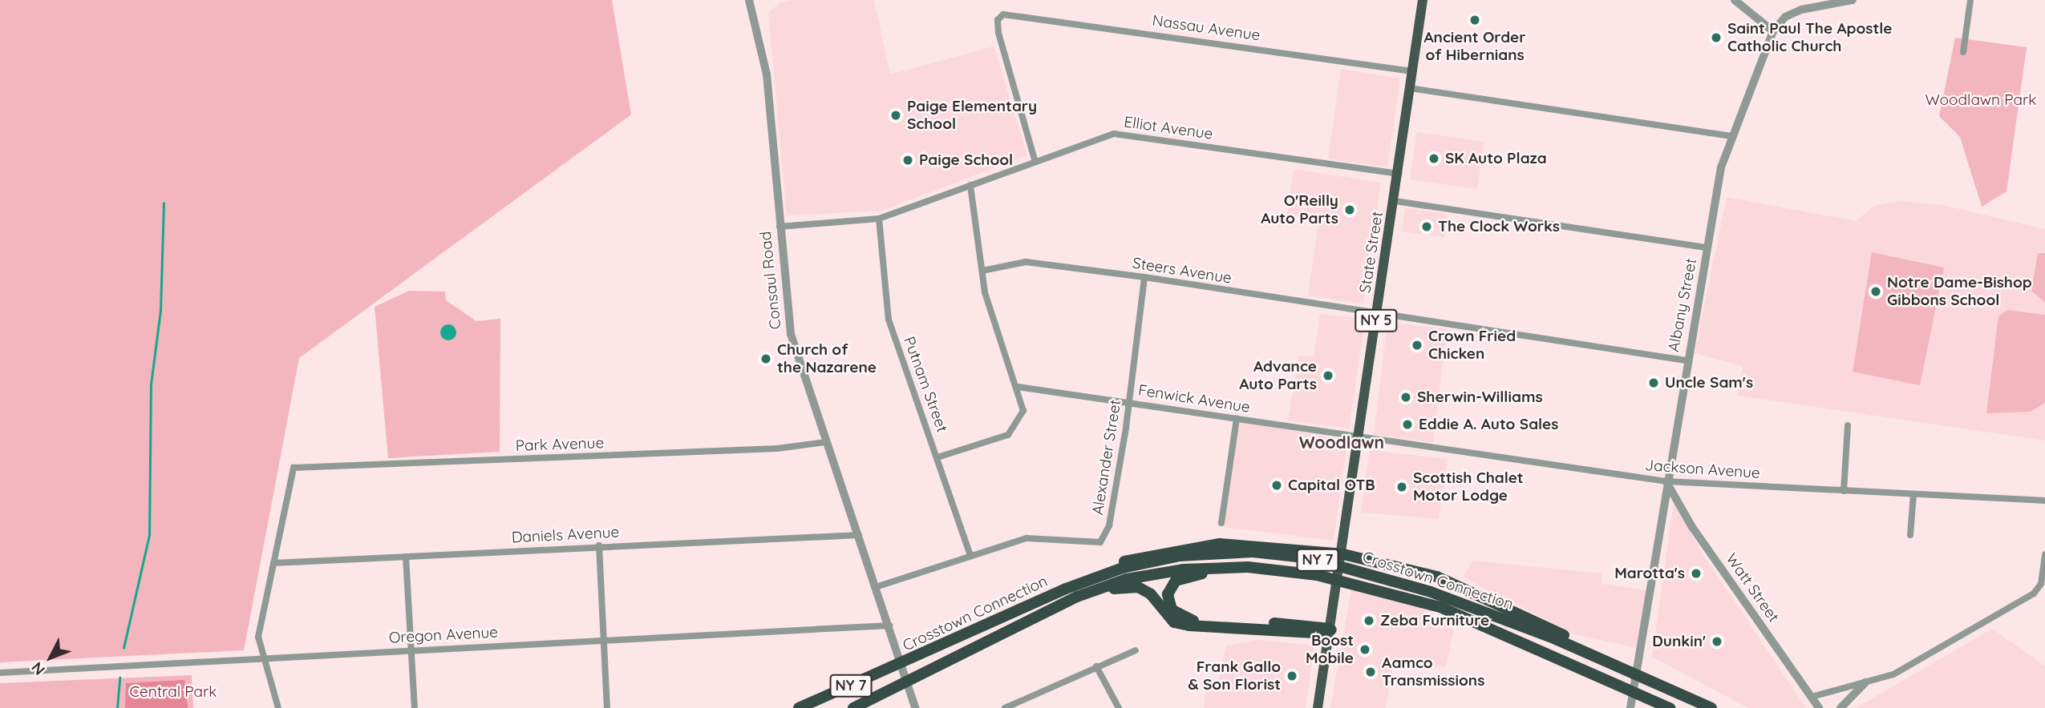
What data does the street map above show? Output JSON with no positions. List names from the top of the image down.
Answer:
{
  "streets": {
    "highway": ["NY 7", "Crosstown Connection"],
    "main road": ["State Street", "NY 5"],
    "street": [
      "Nassau Avenue",
      "Elliot Avenue",
      "Steers Avenue",
      "Consaul Road",
      "Albany Street",
      "Putnam Street",
      "Fenwick Avenue",
      "Park Avenue",
      "Alexander Street",
      "Jackson Avenue",
      "Daniels Avenue",
      "Watt Street",
      "Oregon Avenue"
    ]
  },
  "crossings": [
    ["Nassau Avenue", "Elliot Avenue"],
    ["Nassau Avenue", "State Street"],
    ["Elliot Avenue", "State Street"],
    ["Elliot Avenue", "Consaul Road"],
    ["Elliot Avenue", "Putnam Street"],
    ["State Street", "Steers Avenue"],
    ["State Street", "Fenwick Avenue"],
    ["State Street", "Jackson Avenue"],
    ["Steers Avenue", "Albany Street"],
    ["Steers Avenue", "Alexander Street"],
    ["Consaul Road", "Park Avenue"],
    ["Consaul Road", "Alexander Street"],
    ["Consaul Road", "Daniels Avenue"],
    ["Consaul Road", "Crosstown Connection"],
    ["Consaul Road", "Oregon Avenue"],
    ["Albany Street", "Jackson Avenue"],
    ["Albany Street", "Crosstown Connection"],
    ["Albany Street", "Watt Street"],
    ["Putnam Street", "Alexander Street"],
    ["Fenwick Avenue", "Alexander Street"],
    ["Fenwick Avenue", "Jackson Avenue"],
    ["Park Avenue", "Daniels Avenue"],
    ["Jackson Avenue", "Watt Street"]
  ],
  "districts": ["Woodlawn"],
  "parks": ["Woodlawn Park", "Central Park"],
  "places": [
    "Ancient Order of Hibernians",
    "Saint Paul The Apostle Catholic Church",
    "Paige Elementary School",
    "SK Auto Plaza",
    "Paige School",
    "O'Reilly Auto Parts",
    "The Clock Works",
    "Notre Dame-Bishop Gibbons School",
    "Crown Fried Chicken",
    "Church of the Nazarene",
    "Advance Auto Parts",
    "Uncle Sam's",
    "Sherwin-Williams",
    "Eddie A. Auto Sales",
    "Capital OTB",
    "Scottish Chalet Motor Lodge",
    "Marotta's",
    "Zeba Furniture",
    "Dunkin'",
    "Boost Mobile",
    "Aamco Transmissions",
    "Frank Gallo & Son Florist"
  ],
  "north": "bottom left"
}
